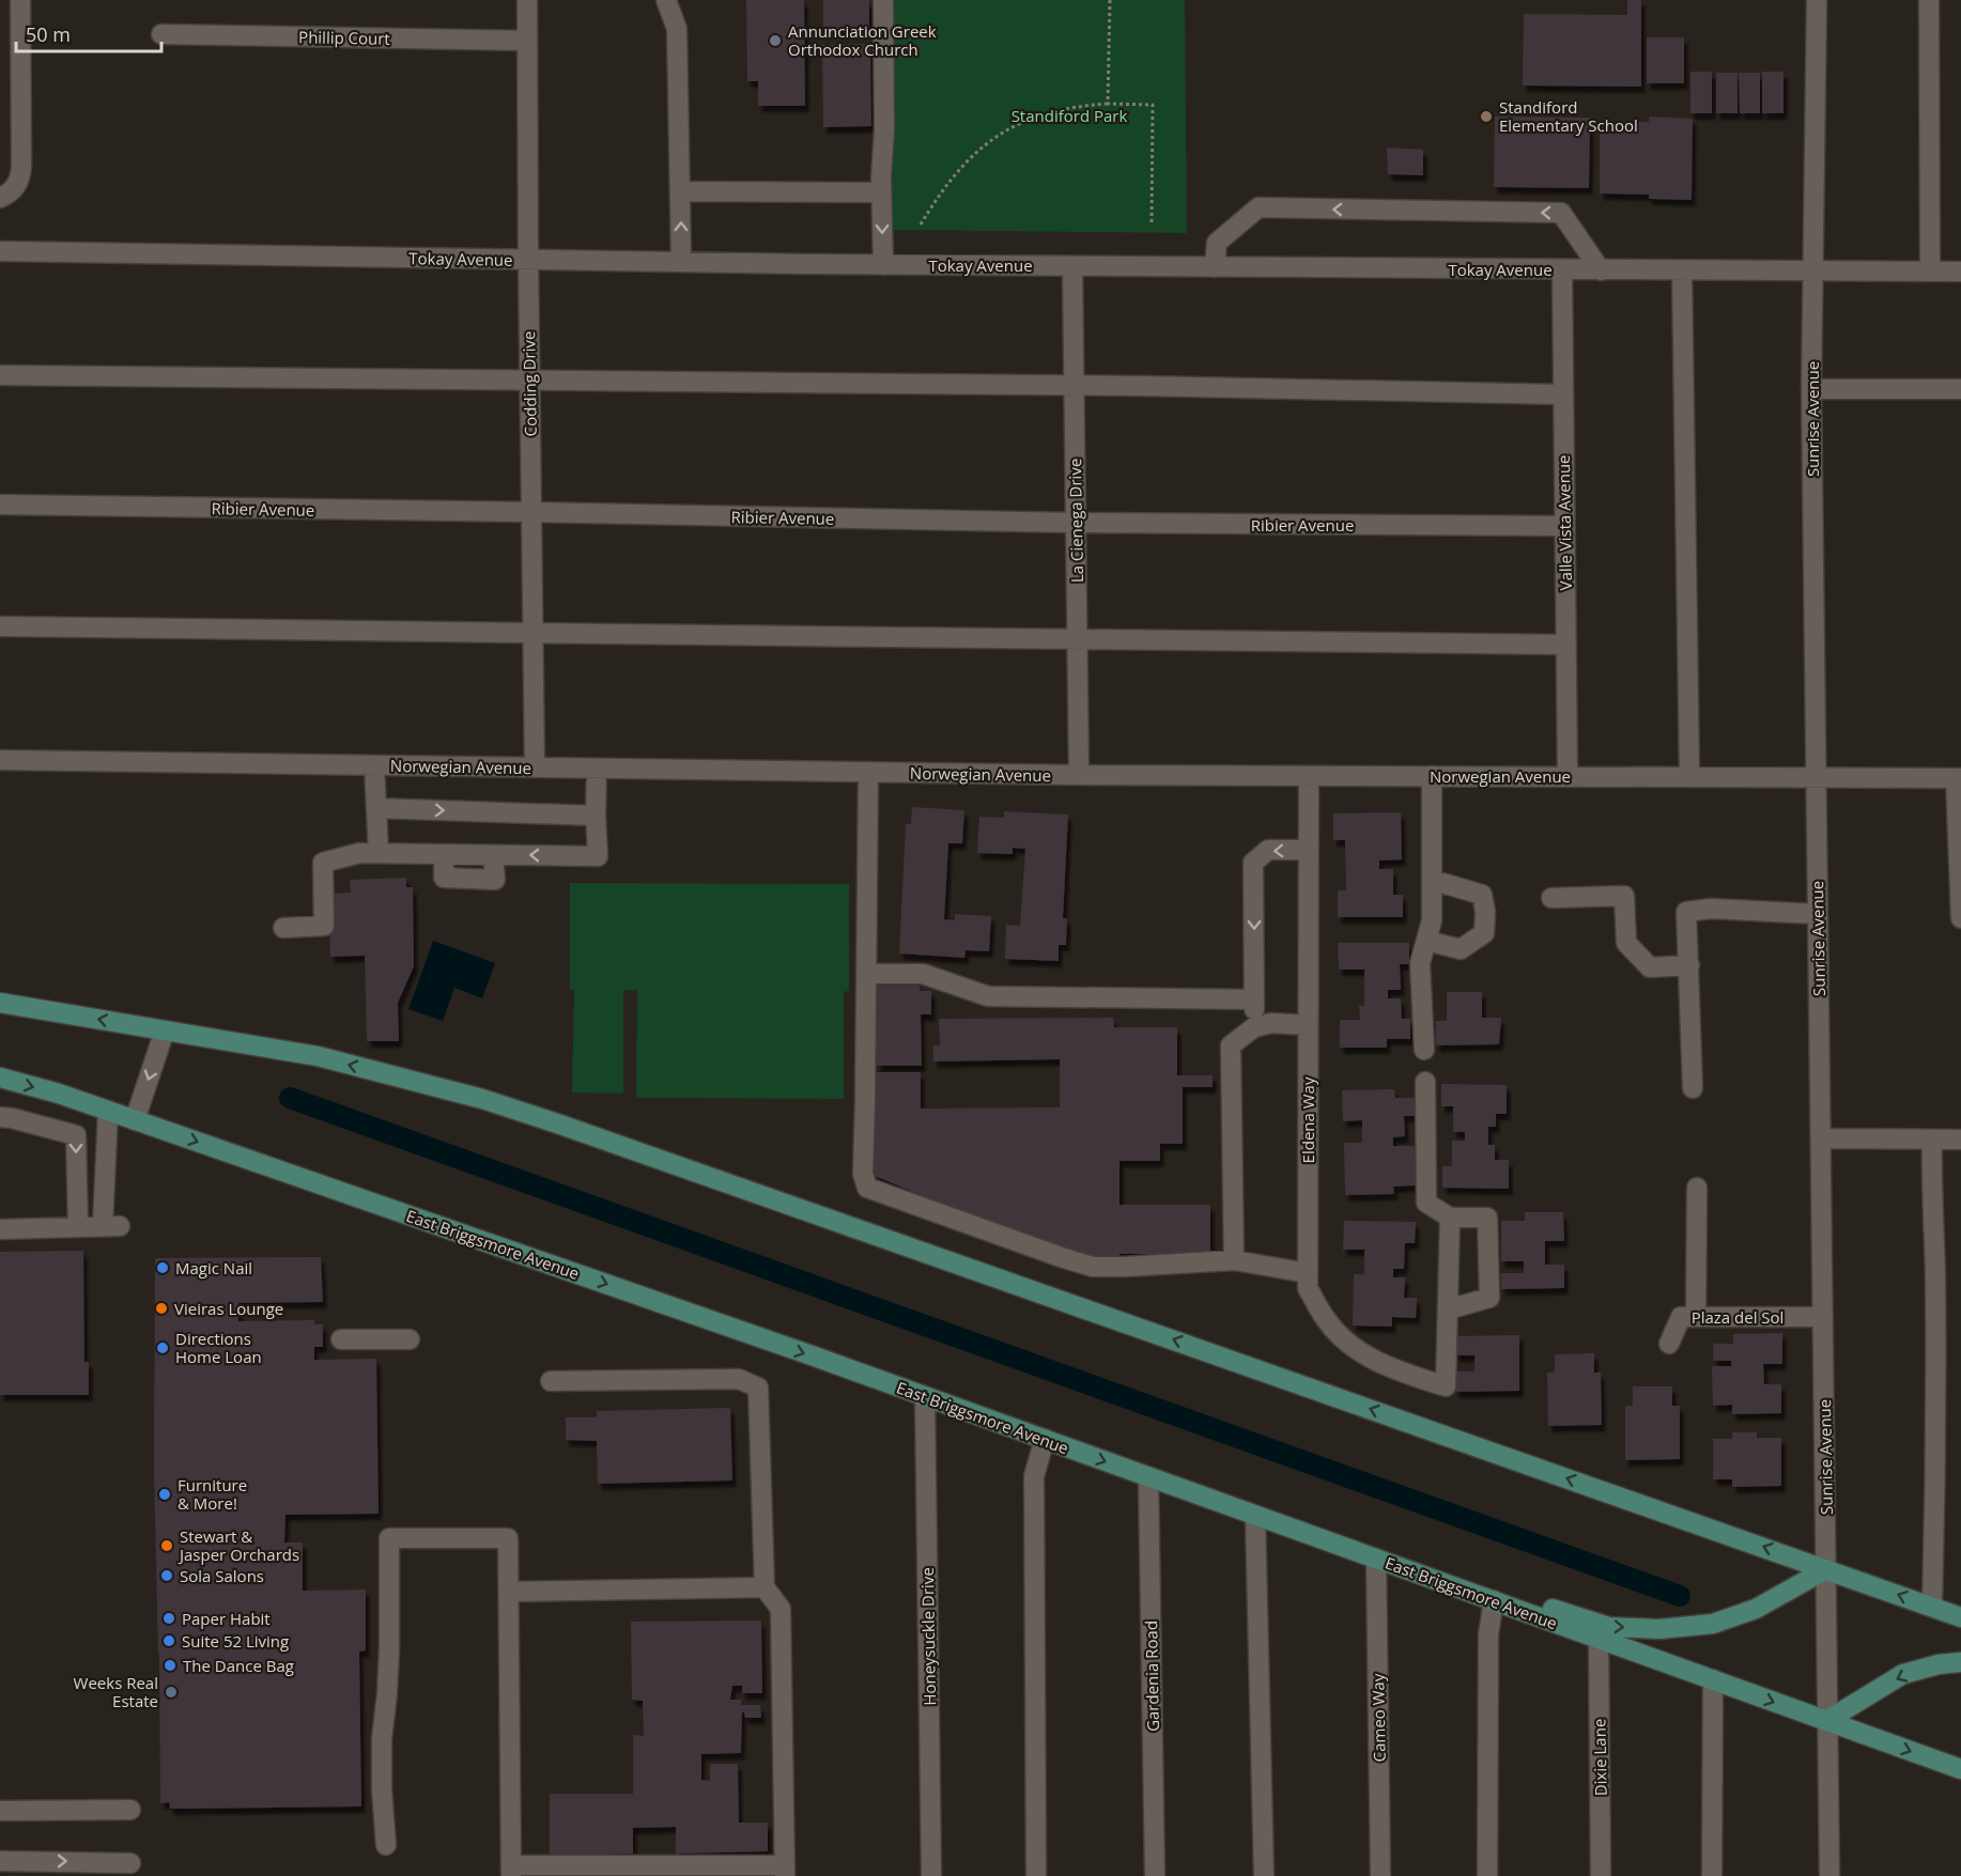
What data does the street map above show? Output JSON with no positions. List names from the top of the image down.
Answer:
{
  "streets": {
    "main road": ["East Briggsmore Avenue"],
    "street": [
      "Phillip Court",
      "Tokay Avenue",
      "Codding Drive",
      "Sunrise Avenue",
      "Ribier Avenue",
      "La Cienega Drive",
      "Valle Vista Avenue",
      "Norwegian Avenue",
      "Eldena Way",
      "Plaza del Sol",
      "Honeysuckle Drive",
      "Gardenia Road",
      "Cameo Way",
      "Dixie Lane"
    ]
  },
  "crossings": [
    ["Phillip Court", "Codding Drive"],
    ["Tokay Avenue", "Codding Drive"],
    ["Tokay Avenue", "Sunrise Avenue"],
    ["Tokay Avenue", "La Cienega Drive"],
    ["Tokay Avenue", "Valle Vista Avenue"],
    ["Codding Drive", "Ribier Avenue"],
    ["Codding Drive", "Norwegian Avenue"],
    ["Sunrise Avenue", "Norwegian Avenue"],
    ["Sunrise Avenue", "East Briggsmore Avenue"],
    ["Sunrise Avenue", "Plaza del Sol"],
    ["Ribier Avenue", "La Cienega Drive"],
    ["Ribier Avenue", "Valle Vista Avenue"],
    ["La Cienega Drive", "Norwegian Avenue"],
    ["Valle Vista Avenue", "Norwegian Avenue"],
    ["Norwegian Avenue", "Eldena Way"],
    ["East Briggsmore Avenue", "Honeysuckle Drive"],
    ["East Briggsmore Avenue", "Gardenia Road"],
    ["East Briggsmore Avenue", "Cameo Way"],
    ["East Briggsmore Avenue", "Dixie Lane"]
  ],
  "parks": ["Standiford Park"],
  "places": [
    "Annunciation Greek Orthodox Church",
    "Standiford Elementary School",
    "Magic Nail",
    "Vieiras Lounge",
    "Directions Home Loan",
    "Furniture & More!",
    "Stewart & Jasper Orchards",
    "Sola Salons",
    "Paper Habit",
    "Suite 52 Living",
    "The Dance Bag",
    "Weeks Real Estate"
  ],
  "scale_bar": "50 m"
}
